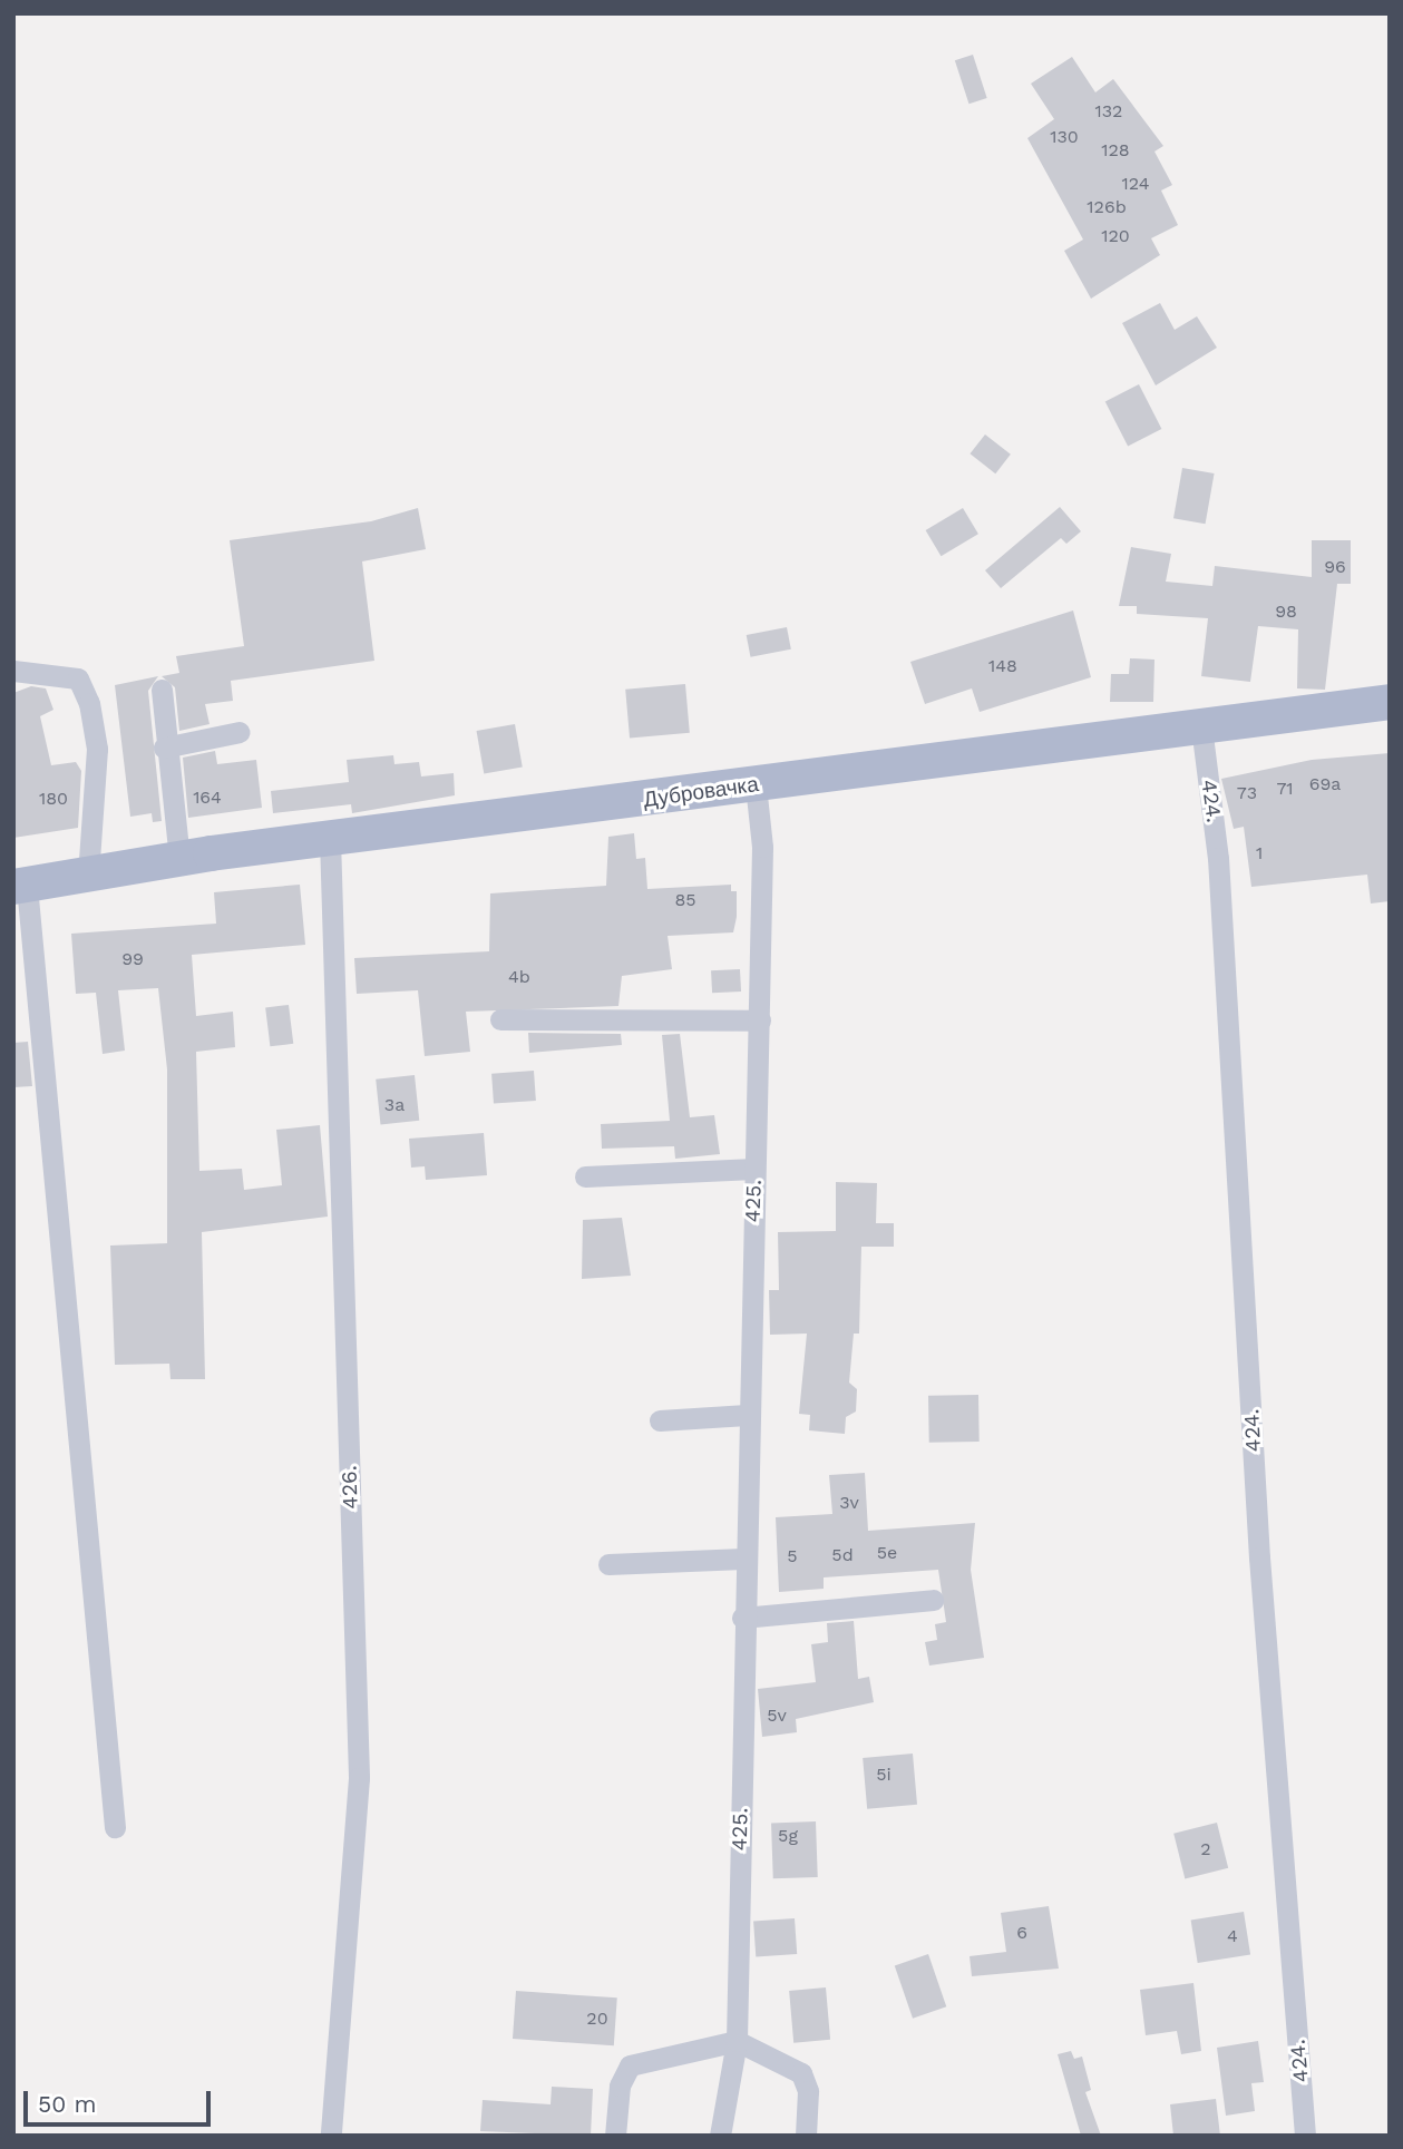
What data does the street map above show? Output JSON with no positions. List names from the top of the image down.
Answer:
{
  "streets": {
    "main road": ["Дубровачка"],
    "street": ["424.", "425.", "426."]
  },
  "crossings": [
    ["Дубровачка", "424."],
    ["Дубровачка", "425."],
    ["Дубровачка", "426."]
  ],
  "house_numbers": [
    "132",
    "130",
    "128",
    "124",
    "126b",
    "120",
    "96",
    "98",
    "148",
    "69a",
    "71",
    "73",
    "164",
    "180",
    "1",
    "85",
    "99",
    "4b",
    "3a",
    "3v",
    "5e",
    "5d",
    "5",
    "5v",
    "5i",
    "5g",
    "2",
    "6",
    "4",
    "20"
  ],
  "scale_bar": "50 m"
}
